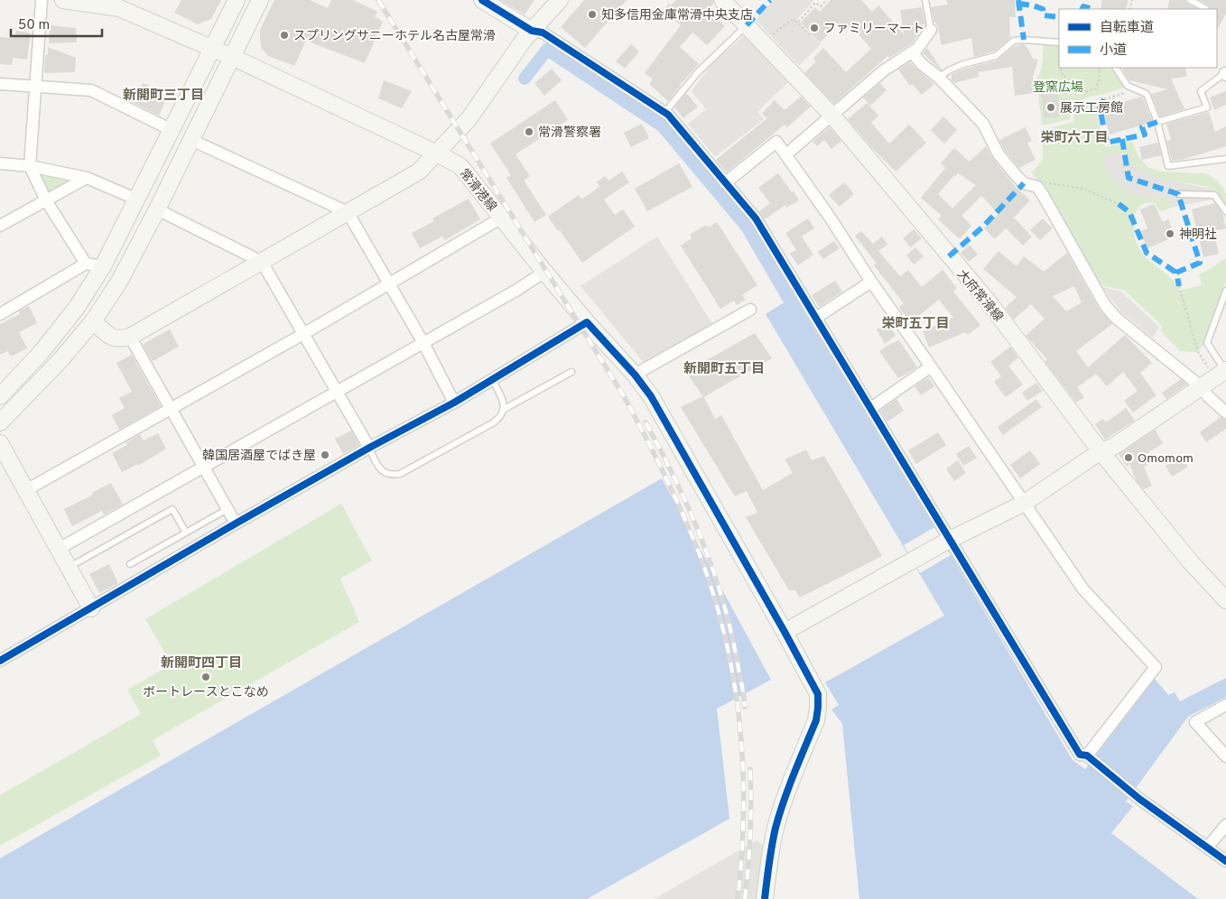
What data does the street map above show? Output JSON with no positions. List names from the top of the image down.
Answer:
{
  "streets": {
    "street": ["常滑港線", "大府常滑線"]
  },
  "districts": [
    "新開町三丁目",
    "栄町六丁目",
    "栄町五丁目",
    "新開町五丁目",
    "新開町四丁目"
  ],
  "parks": ["登窯広場"],
  "places": [
    "知多信用金庫常滑中央支店",
    "ファミリーマート",
    "スプリングサニーホテル名古屋常滑",
    "展示工房館",
    "常滑警察署",
    "神明社",
    "韓国居酒屋でばき屋",
    "Omomom",
    "ボートレースとこなめ"
  ],
  "legend": ["自転車道", "小道"],
  "scale_bar": "50 m"
}
